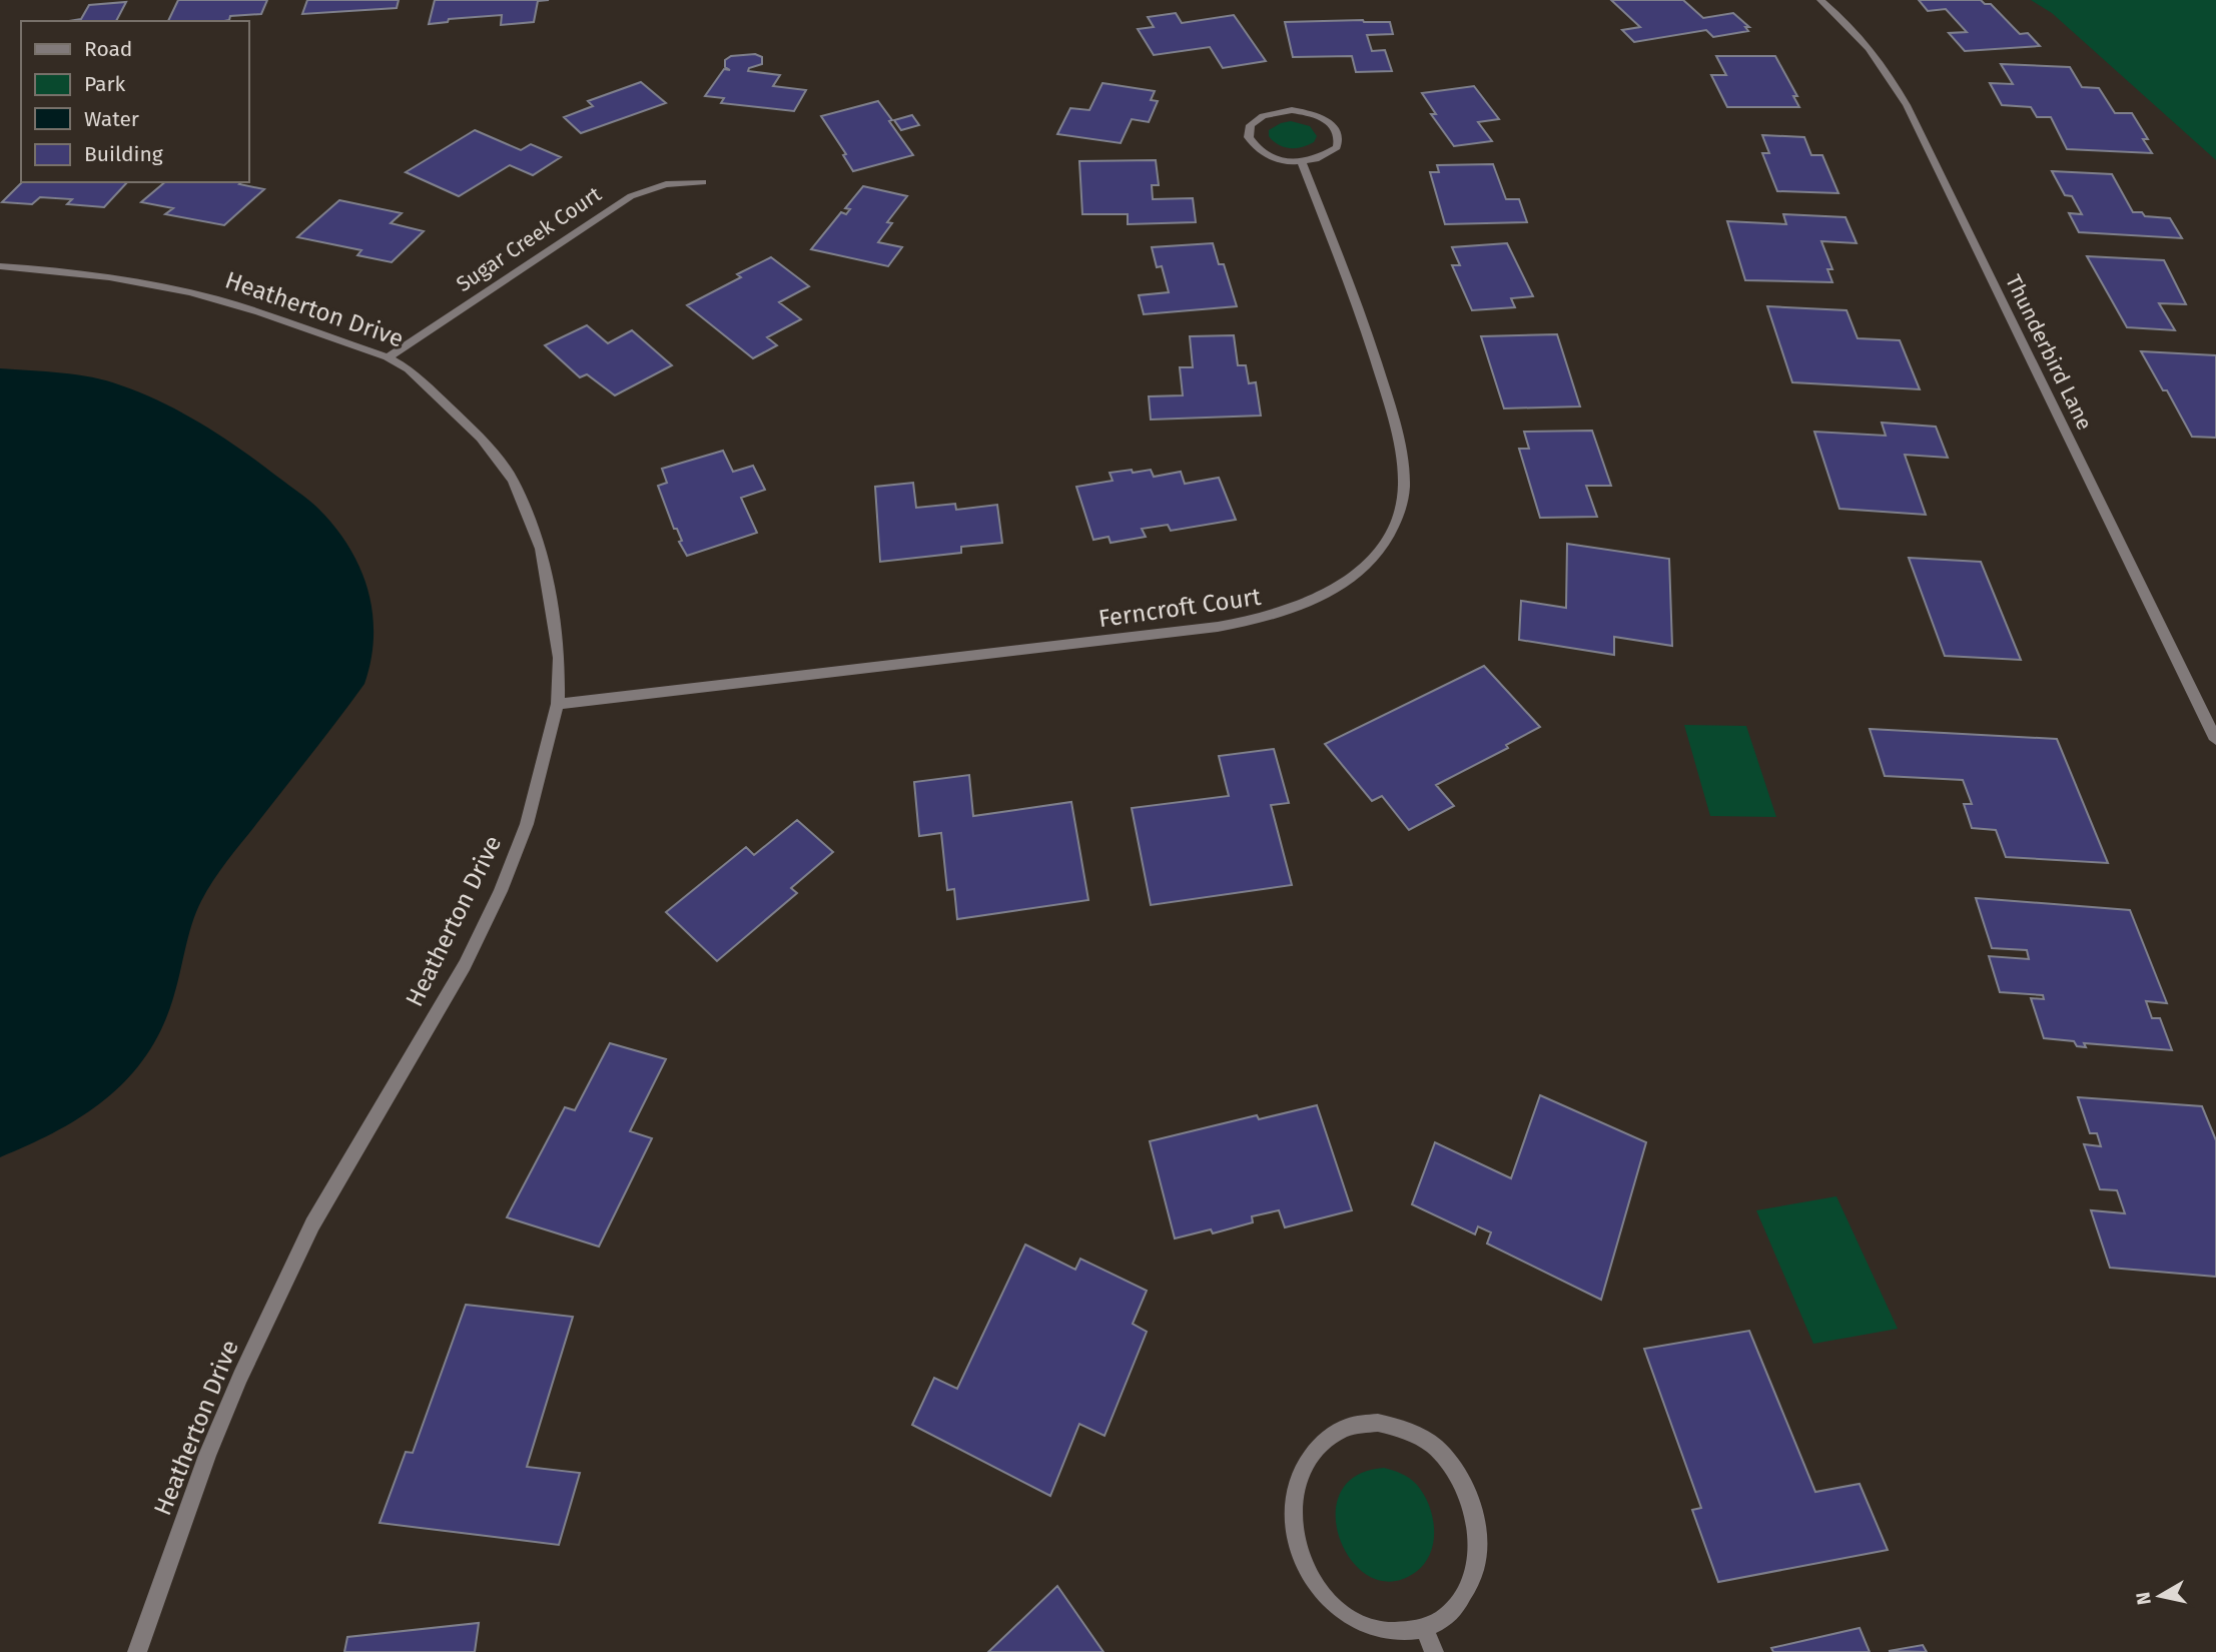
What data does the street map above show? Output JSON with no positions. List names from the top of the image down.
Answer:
{
  "streets": {
    "street": [
      "Sugar Creek Court",
      "Heatherton Drive",
      "Thunderbird Lane",
      "Ferncroft Court"
    ]
  },
  "crossings": [
    ["Sugar Creek Court", "Heatherton Drive"],
    ["Heatherton Drive", "Ferncroft Court"]
  ],
  "legend": [
    "Road",
    "Park",
    "Water",
    "Building"
  ],
  "north": "left"
}
